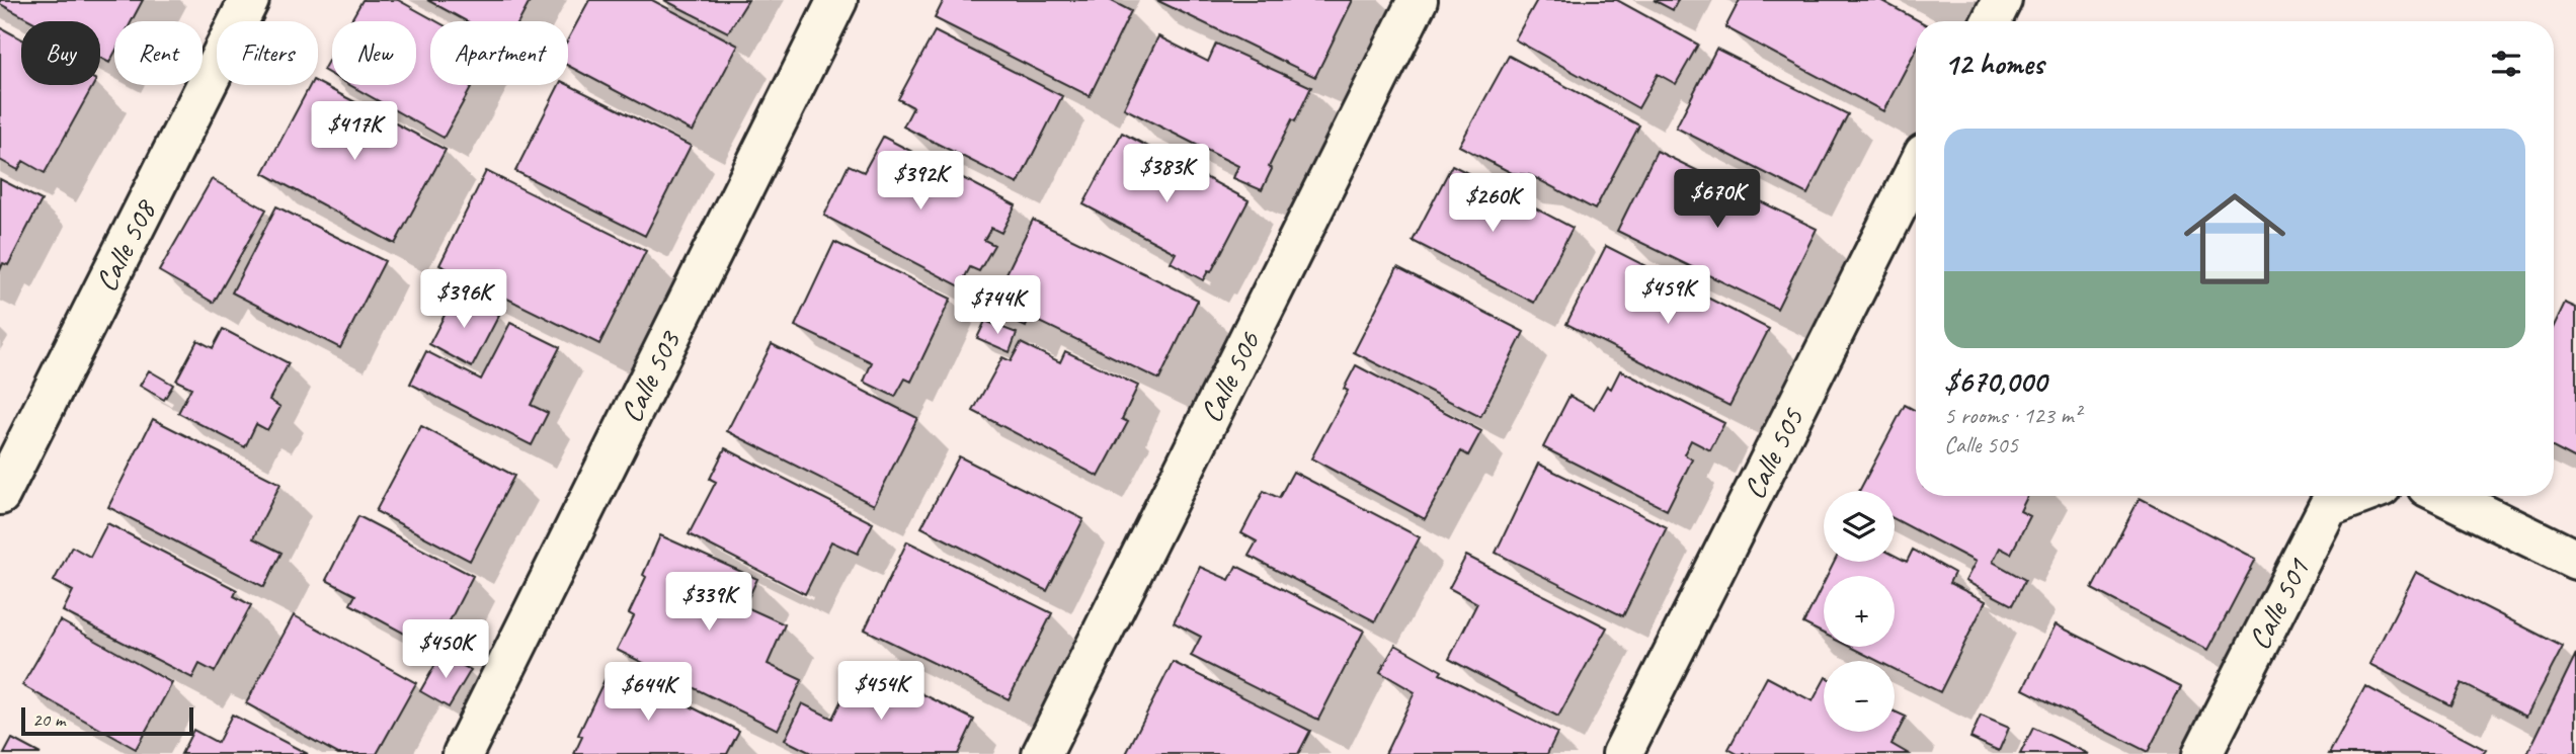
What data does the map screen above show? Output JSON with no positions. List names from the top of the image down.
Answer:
{
  "streets": {
    "street": [
      "Calle 508",
      "Calle 503",
      "Calle 506",
      "Calle 505",
      "Calle 501"
    ]
  },
  "scale_bar": "20 m",
  "page": {
    "chip": [
      "Buy",
      "Rent",
      "Filters",
      "New",
      "Apartment"
    ],
    "heading": "12 homes",
    "price": [
      "$417K",
      "$383K",
      "$392K",
      "$670K",
      "$260K",
      "$459K",
      "$396K",
      "$744K",
      "$339K",
      "$450K",
      "$454K",
      "$644K"
    ],
    "list": [
      {
        "name": "$670,000",
        "note": "5 rooms · 123 m² · Calle 505"
      }
    ],
    "map_buttons": ["+", "−"],
    "scale": "20 m"
  }
}
